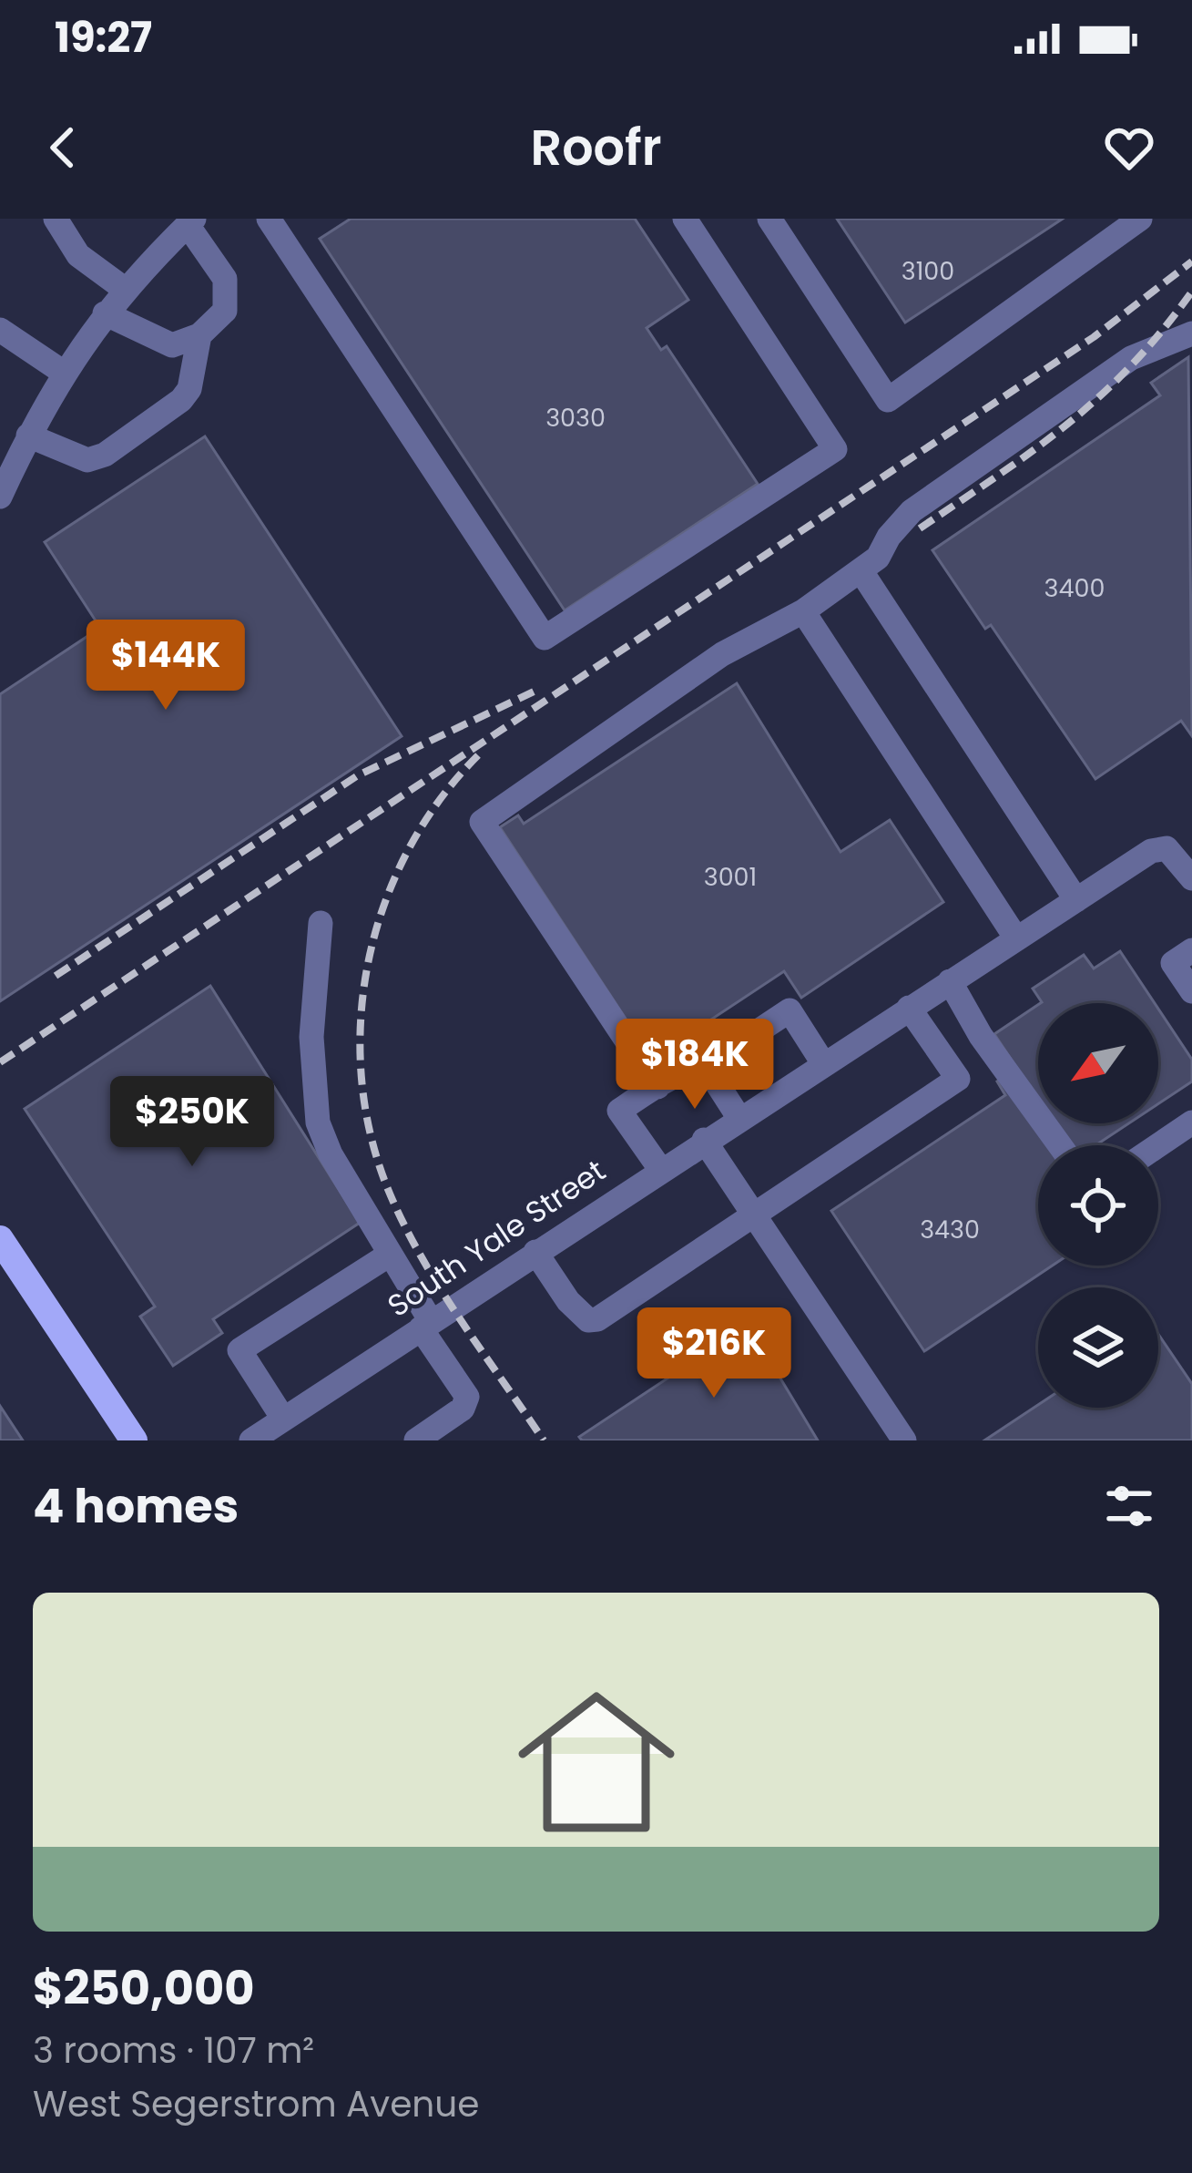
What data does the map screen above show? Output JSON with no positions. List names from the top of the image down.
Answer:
{
  "streets": {
    "street": ["South Yale Street"]
  },
  "house_numbers": [
    "3100",
    "3030",
    "3400",
    "3001",
    "3430"
  ],
  "north": "bottom left",
  "page": {
    "status": "19:27",
    "header": "Roofr",
    "price": [
      "$144K",
      "$184K",
      "$250K",
      "$216K"
    ],
    "heading": "4 homes",
    "list": [
      {
        "name": "$250,000",
        "note": "3 rooms · 107 m² · West Segerstrom Avenue"
      }
    ]
  }
}
